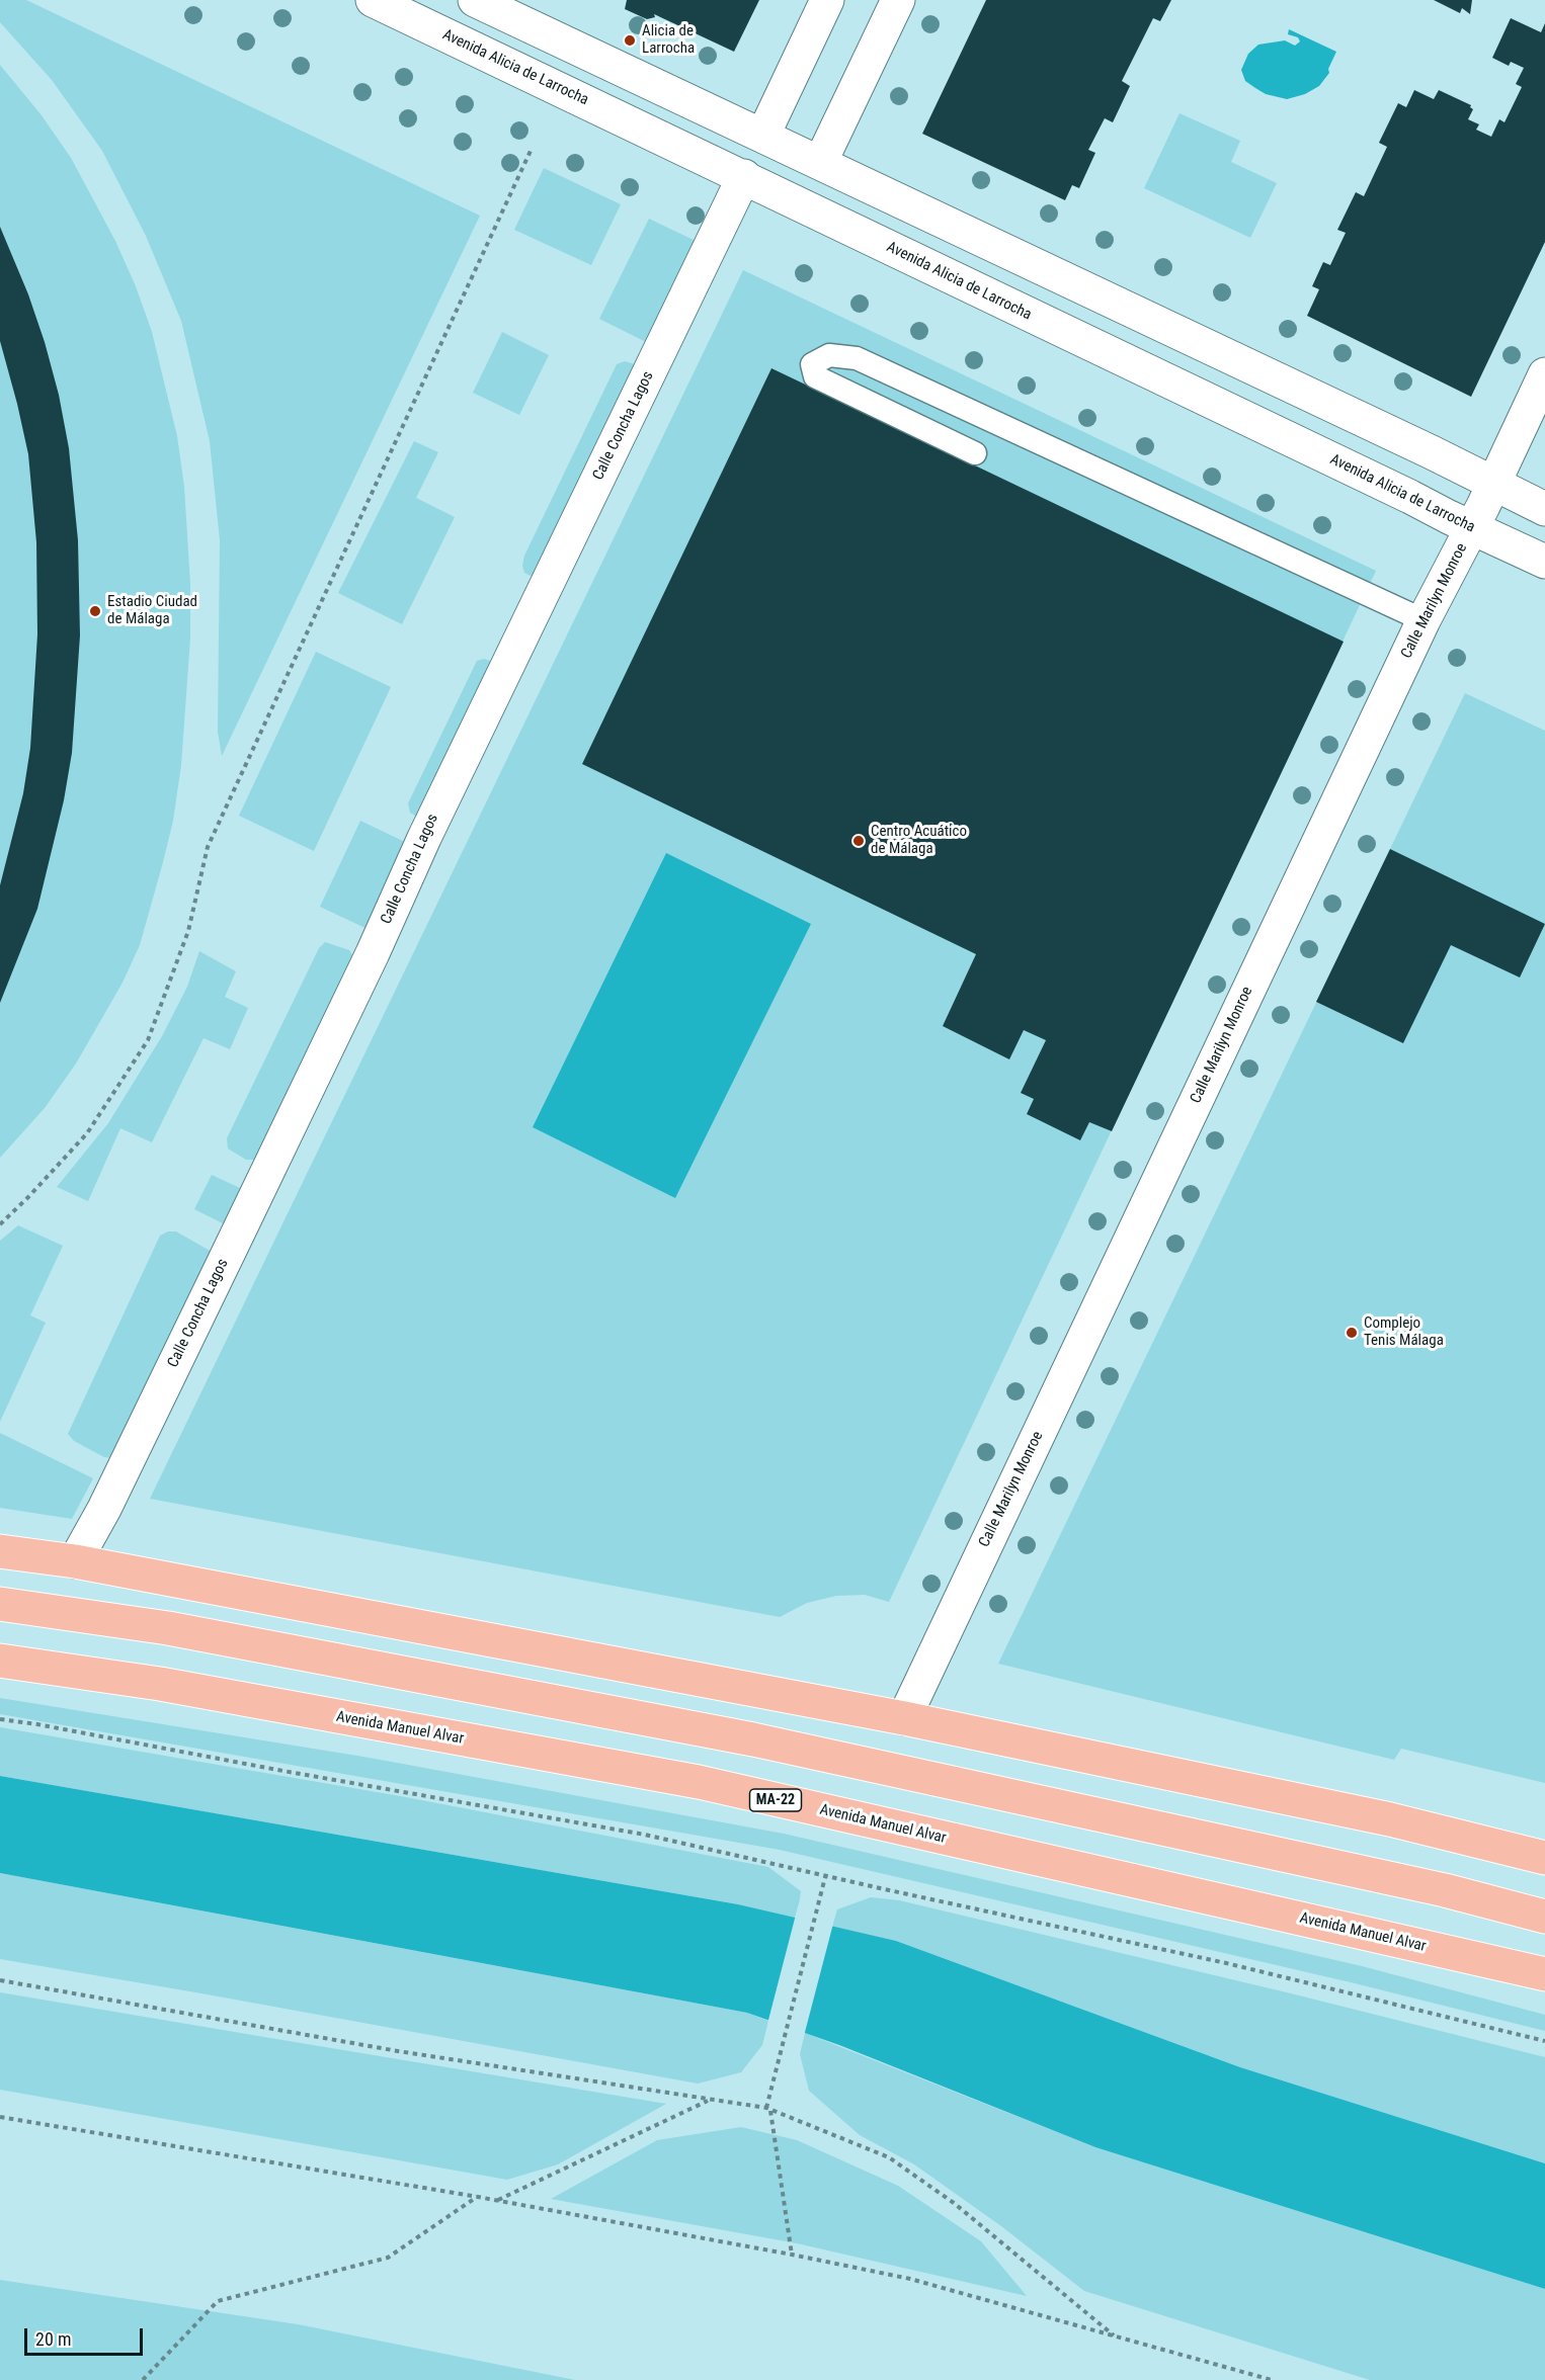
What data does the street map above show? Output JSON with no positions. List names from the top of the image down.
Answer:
{
  "streets": {
    "main road": ["Avenida Manuel Alvar", "MA-22"],
    "street": ["Avenida Alicia de Larrocha", "Calle Concha Lagos", "Calle Marilyn Monroe"]
  },
  "crossings": [
    ["Avenida Alicia de Larrocha", "Calle Concha Lagos"],
    ["Avenida Alicia de Larrocha", "Calle Marilyn Monroe"]
  ],
  "places": [
    "Alicia de Larrocha",
    "Estadio Ciudad de Málaga",
    "Centro Acuático de Málaga",
    "Complejo Tenis Málaga"
  ],
  "scale_bar": "20 m"
}
